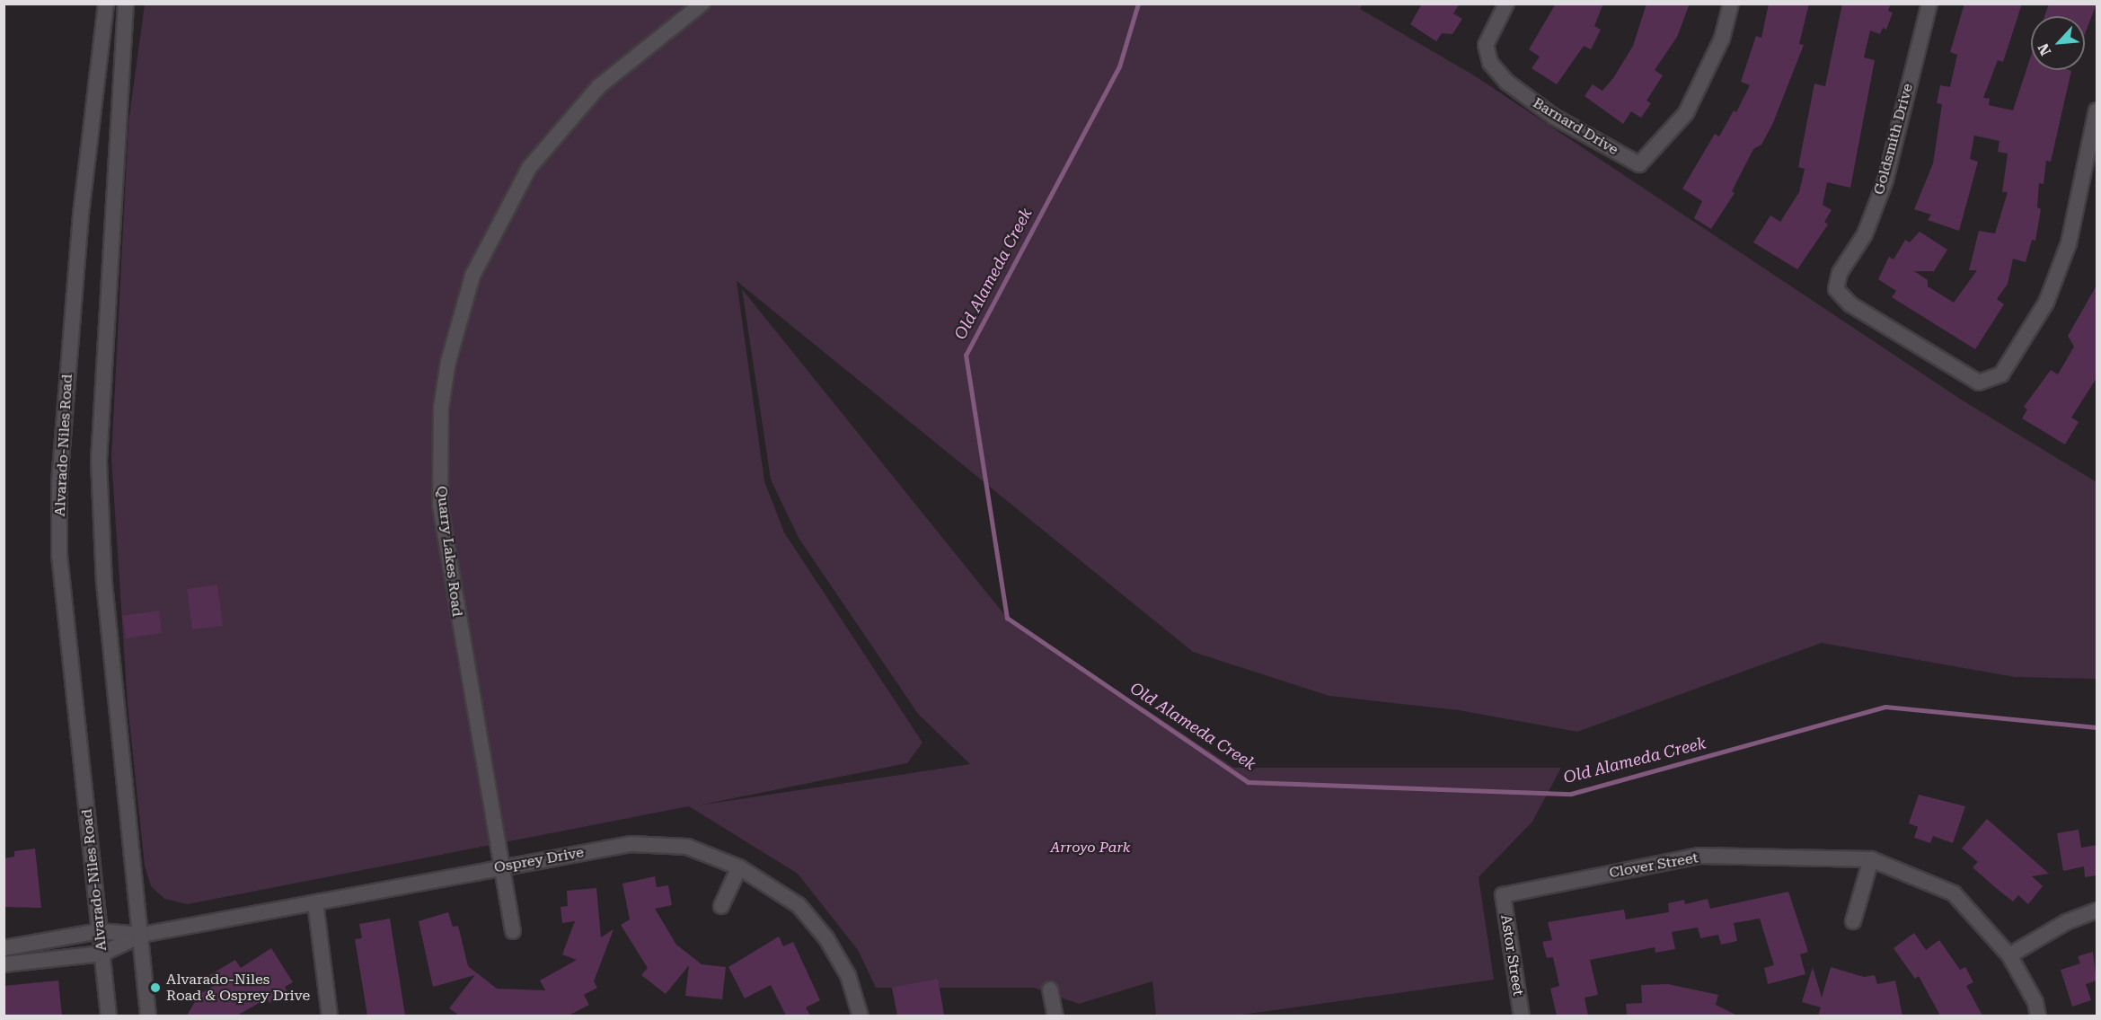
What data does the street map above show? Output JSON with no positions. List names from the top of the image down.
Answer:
{
  "streets": {
    "street": [
      "Barnard Drive",
      "Goldsmith Drive",
      "Alvarado-Niles Road",
      "Quarry Lakes Road",
      "Osprey Drive",
      "Clover Street",
      "Astor Street"
    ]
  },
  "crossings": [
    ["Quarry Lakes Road", "Osprey Drive"],
    ["Clover Street", "Astor Street"]
  ],
  "water": ["Old Alameda Creek"],
  "parks": ["Arroyo Park"],
  "places": ["Alvarado-Niles Road & Osprey Drive"],
  "north": "bottom left"
}
